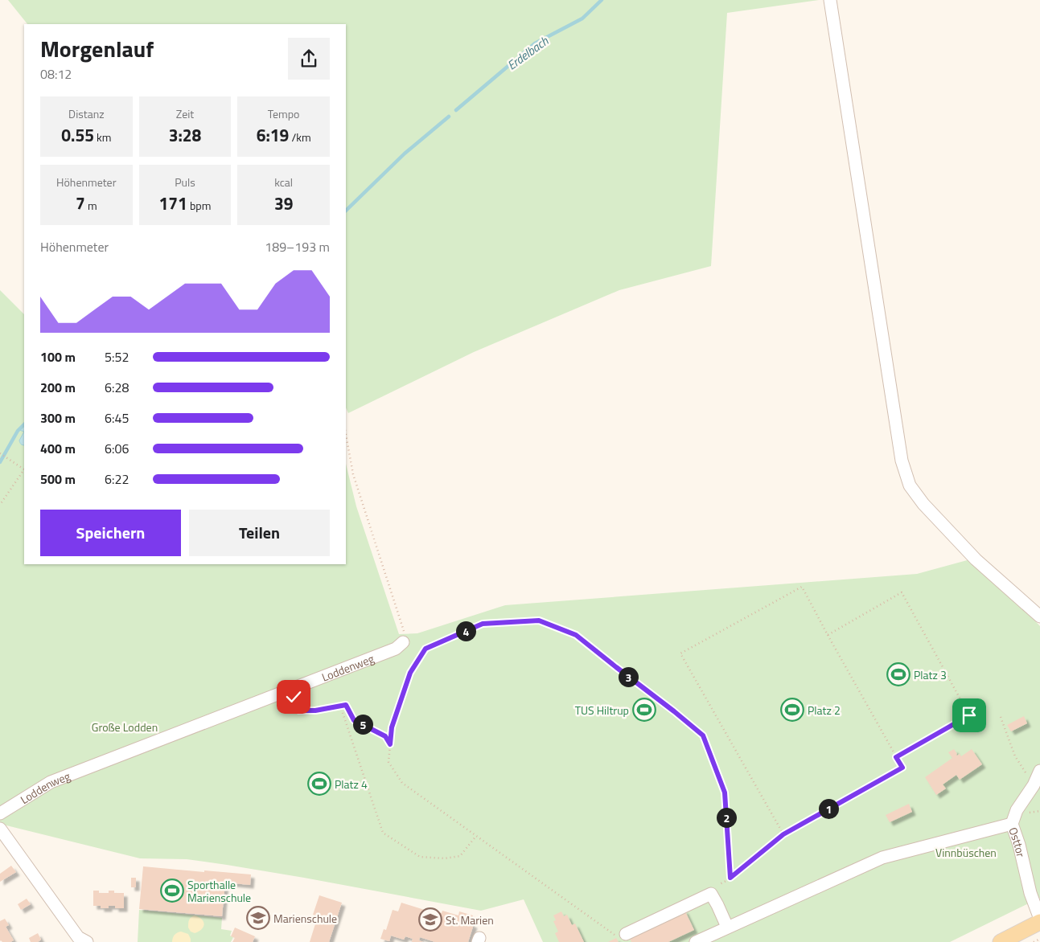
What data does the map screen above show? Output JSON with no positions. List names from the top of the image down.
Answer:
{
  "streets": {
    "street": ["Loddenweg", "Osttor"]
  },
  "water": ["Erdelbach"],
  "parks": ["Große Lodden", "Vinnbüschen"],
  "places": {
    "sports": [
      "Platz 3",
      "TUS Hiltrup",
      "Platz 2",
      "Platz 4",
      "Sporthalle Marienschule"
    ],
    "school or university": ["Marienschule", "St. Marien"]
  },
  "page": {
    "heading": ["Morgenlauf", "08:12"],
    "stats": [
      ["Distanz", "0.55 km"],
      ["Zeit", "3:28"],
      ["Tempo", "6:19 /km"],
      ["Höhenmeter", "7 m"],
      ["Puls", "171 bpm"],
      ["kcal", "39"]
    ],
    "chart": ["Höhenmeter", "189–193 m"],
    "list": [
      {
        "name": "100 m",
        "note": "5:52"
      },
      {
        "name": "200 m",
        "note": "6:28"
      },
      {
        "name": "300 m",
        "note": "6:45"
      },
      {
        "name": "400 m",
        "note": "6:06"
      },
      {
        "name": "500 m",
        "note": "6:22"
      }
    ],
    "buttons": ["Speichern", "Teilen"],
    "pins": [
      "4",
      "3",
      "5",
      "1",
      "2"
    ]
  }
}
